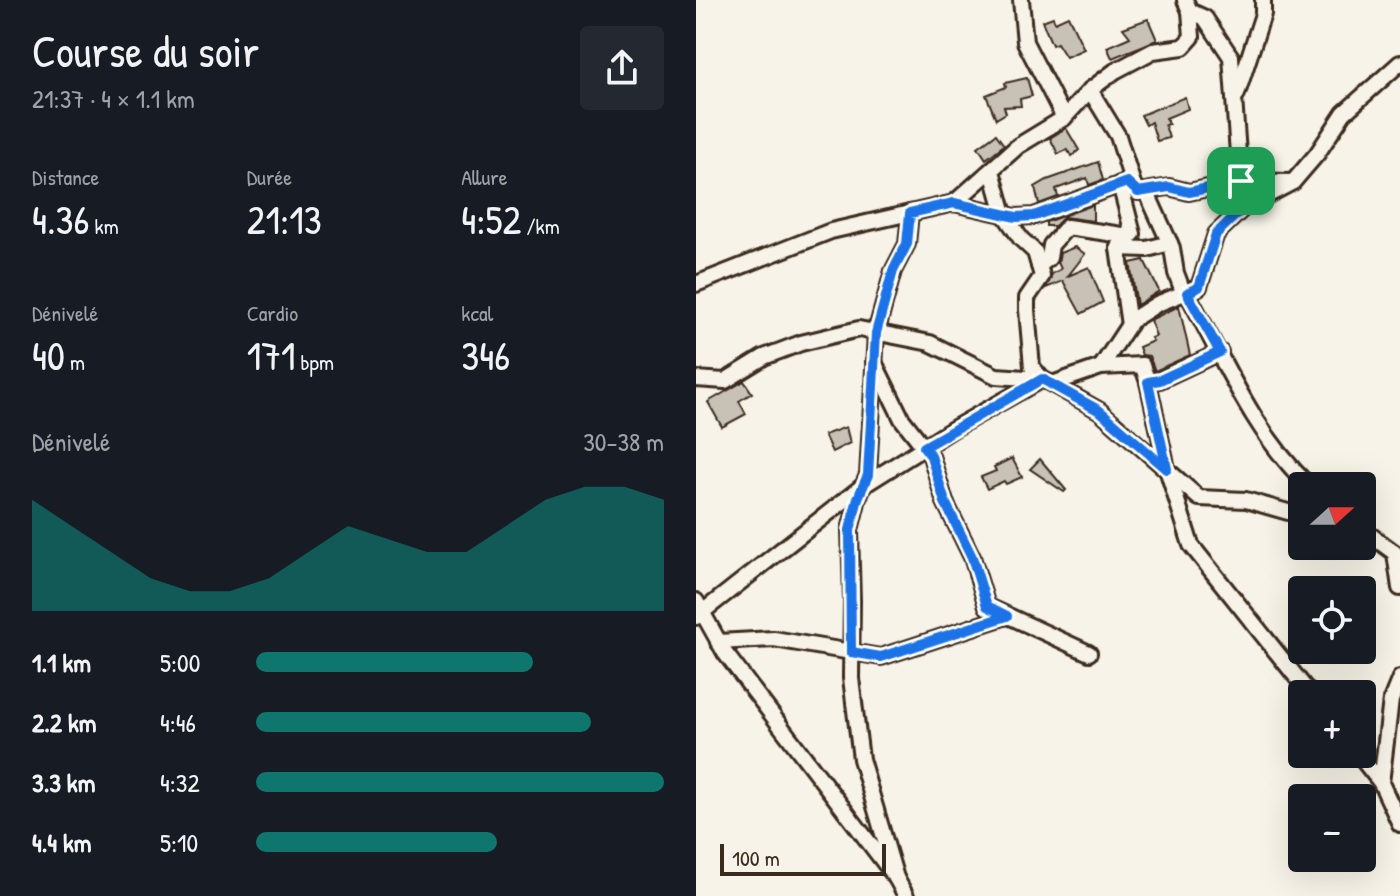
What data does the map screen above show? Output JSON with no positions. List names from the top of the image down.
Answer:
{
  "scale_bar": "100 m",
  "north": "right",
  "page": {
    "heading": ["Course du soir", "21:37 · 4 × 1.1 km"],
    "stats": [
      ["Distance", "4.36 km"],
      ["Durée", "21:13"],
      ["Allure", "4:52 /km"],
      ["Dénivelé", "40 m"],
      ["Cardio", "171 bpm"],
      ["kcal", "346"]
    ],
    "chart": ["Dénivelé", "30–38 m"],
    "map_buttons": ["+", "−"],
    "list": [
      {
        "name": "1.1 km",
        "note": "5:00"
      },
      {
        "name": "2.2 km",
        "note": "4:46"
      },
      {
        "name": "3.3 km",
        "note": "4:32"
      },
      {
        "name": "4.4 km",
        "note": "5:10"
      }
    ],
    "scale": "100 m"
  }
}
